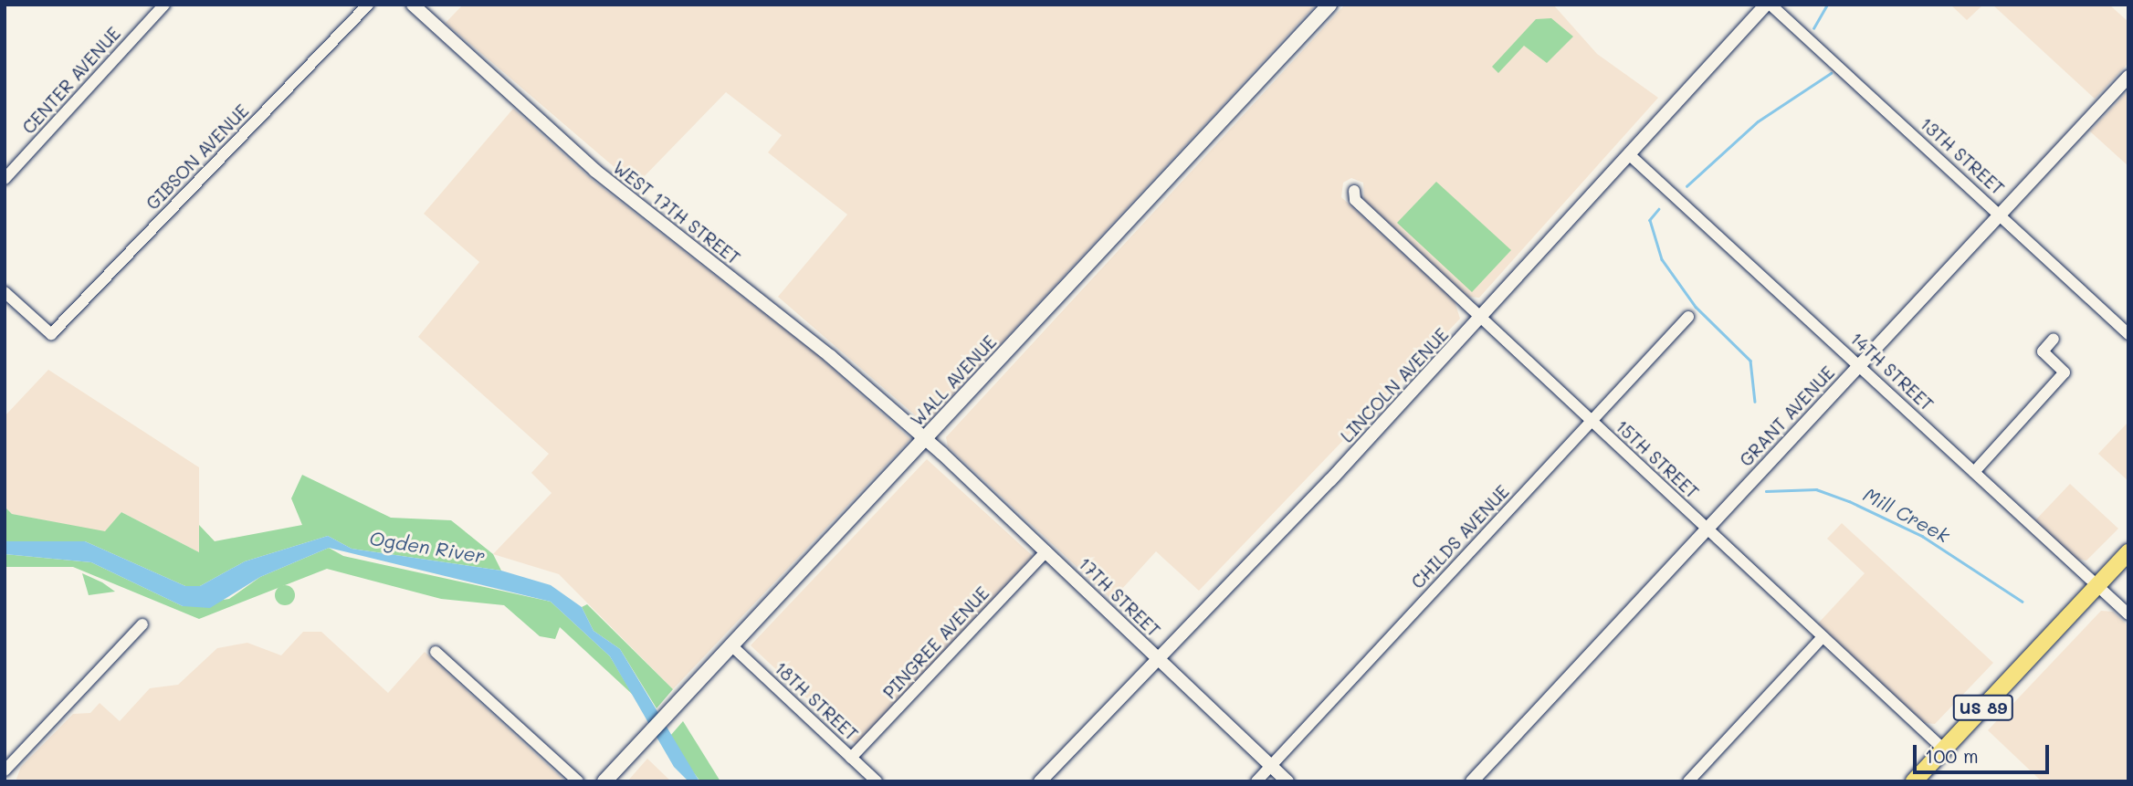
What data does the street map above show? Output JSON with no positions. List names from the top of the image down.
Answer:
{
  "streets": {
    "main road": ["WALL AVENUE", "US 89"],
    "street": [
      "CENTER AVENUE",
      "13TH STREET",
      "GIBSON AVENUE",
      "WEST 17TH STREET",
      "14TH STREET",
      "LINCOLN AVENUE",
      "GRANT AVENUE",
      "15TH STREET",
      "CHILDS AVENUE",
      "17TH STREET",
      "PINGREE AVENUE",
      "18TH STREET"
    ]
  },
  "crossings": [
    ["13TH STREET", "LINCOLN AVENUE"],
    ["13TH STREET", "GRANT AVENUE"],
    ["WEST 17TH STREET", "WALL AVENUE"],
    ["WEST 17TH STREET", "17TH STREET"],
    ["14TH STREET", "LINCOLN AVENUE"],
    ["14TH STREET", "GRANT AVENUE"],
    ["14TH STREET", "US 89"],
    ["WALL AVENUE", "17TH STREET"],
    ["WALL AVENUE", "18TH STREET"],
    ["LINCOLN AVENUE", "15TH STREET"],
    ["LINCOLN AVENUE", "17TH STREET"],
    ["GRANT AVENUE", "15TH STREET"],
    ["15TH STREET", "CHILDS AVENUE"],
    ["15TH STREET", "US 89"],
    ["CHILDS AVENUE", "17TH STREET"],
    ["17TH STREET", "PINGREE AVENUE"],
    ["PINGREE AVENUE", "18TH STREET"]
  ],
  "water": ["Mill Creek", "Ogden River"],
  "scale_bar": "100 m"
}
